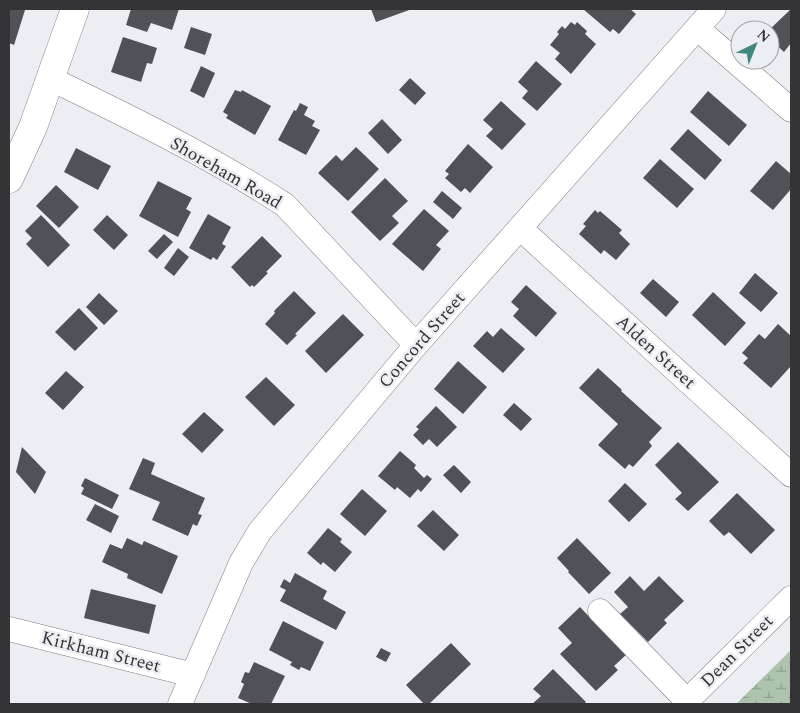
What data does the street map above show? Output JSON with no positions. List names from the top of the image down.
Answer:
{
  "streets": {
    "street": [
      "Shoreham Road",
      "Concord Street",
      "Alden Street",
      "Dean Street",
      "Kirkham Street"
    ]
  },
  "crossings": [
    ["Shoreham Road", "Concord Street"],
    ["Concord Street", "Alden Street"],
    ["Concord Street", "Kirkham Street"]
  ],
  "north": "top right"
}
